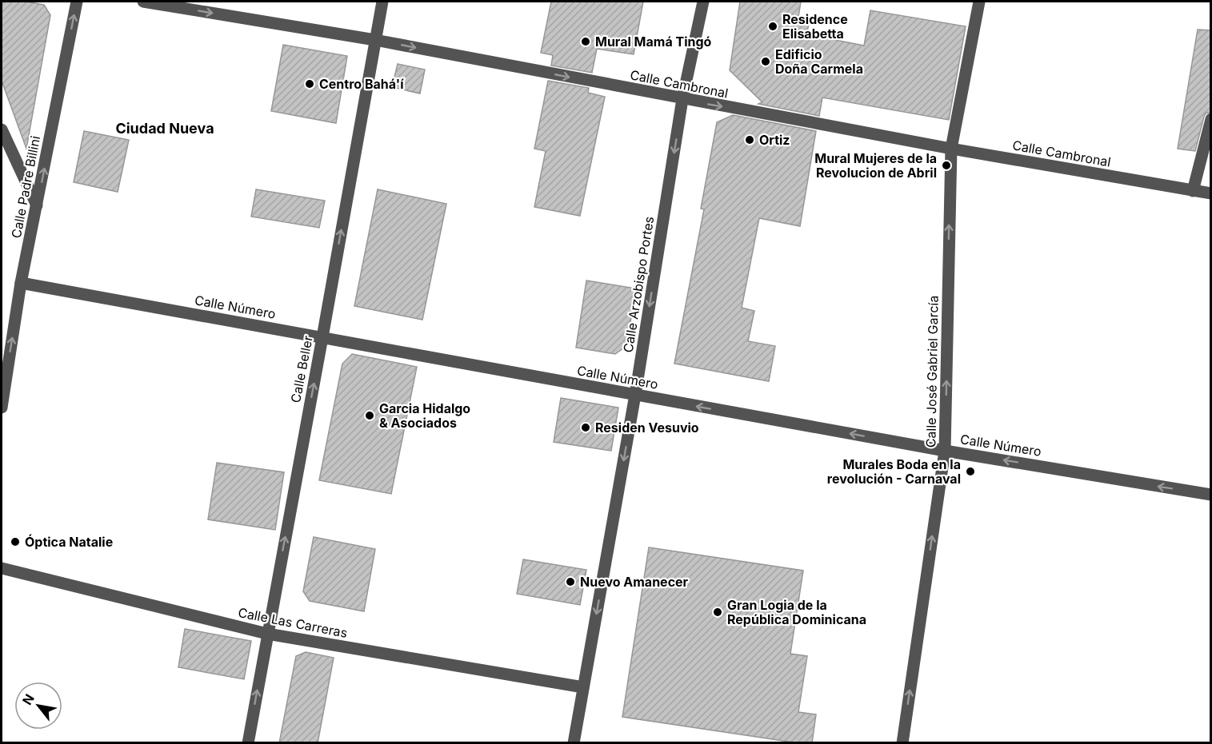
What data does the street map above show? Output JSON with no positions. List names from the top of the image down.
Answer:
{
  "streets": {
    "street": [
      "Calle Cambronal",
      "Calle Padre Billini",
      "Calle Arzobispo Portes",
      "Calle Número",
      "Calle Beller",
      "Calle José Gabriel García",
      "Calle Las Carreras"
    ]
  },
  "crossings": [
    ["Calle Cambronal", "Calle Arzobispo Portes"],
    ["Calle Cambronal", "Calle Beller"],
    ["Calle Cambronal", "Calle José Gabriel García"],
    ["Calle Padre Billini", "Calle Número"],
    ["Calle Arzobispo Portes", "Calle Número"],
    ["Calle Arzobispo Portes", "Calle Las Carreras"],
    ["Calle Número", "Calle Beller"],
    ["Calle Número", "Calle José Gabriel García"],
    ["Calle Beller", "Calle Las Carreras"]
  ],
  "one_way": [
    "Calle Cambronal",
    "Calle Padre Billini",
    "Calle Arzobispo Portes",
    "Calle Número",
    "Calle Beller",
    "Calle José Gabriel García"
  ],
  "districts": ["Ciudad Nueva"],
  "places": [
    "Residence Elisabetta",
    "Mural Mamá Tingó",
    "Edificio Doña Carmela",
    "Centro Bahá'í",
    "Ortiz",
    "Mural Mujeres de la Revolucion de Abril",
    "Garcia Hidalgo & Asociados",
    "Residen Vesuvio",
    "Murales Boda en la revolución - Carnaval",
    "Óptica Natalie",
    "Nuevo Amanecer",
    "Gran Logia de la República Dominicana"
  ],
  "north": "top left"
}
